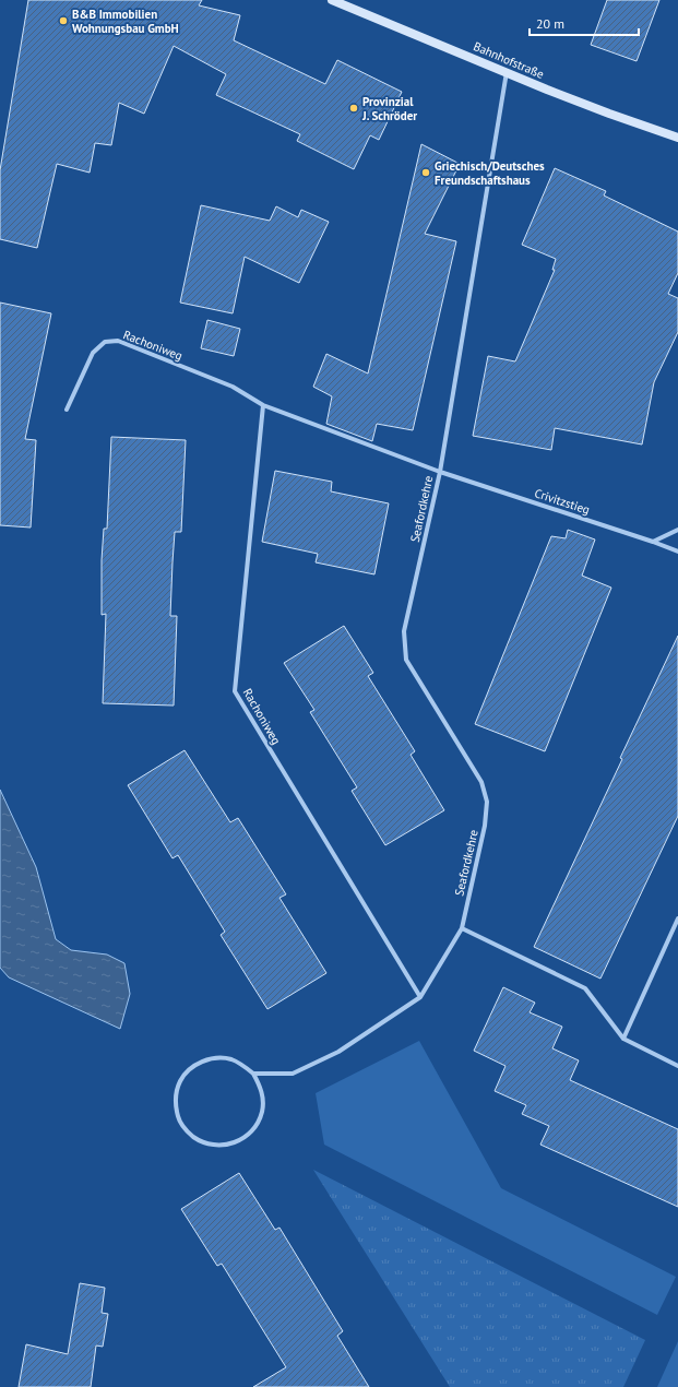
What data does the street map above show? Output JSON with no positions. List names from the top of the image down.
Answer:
{
  "streets": {
    "main road": ["Bahnhofstraße"],
    "street": ["Rachoniweg", "Crivitzstieg", "Seafordkehre"]
  },
  "crossings": [
    ["Bahnhofstraße", "Seafordkehre"],
    ["Rachoniweg", "Crivitzstieg"],
    ["Rachoniweg", "Seafordkehre"],
    ["Crivitzstieg", "Seafordkehre"]
  ],
  "places": ["B&B Immobilien Wohnungsbau GmbH", "Provinzial J. Schröder", "Griechisch/Deutsches Freundschaftshaus"],
  "scale_bar": "20 m"
}
